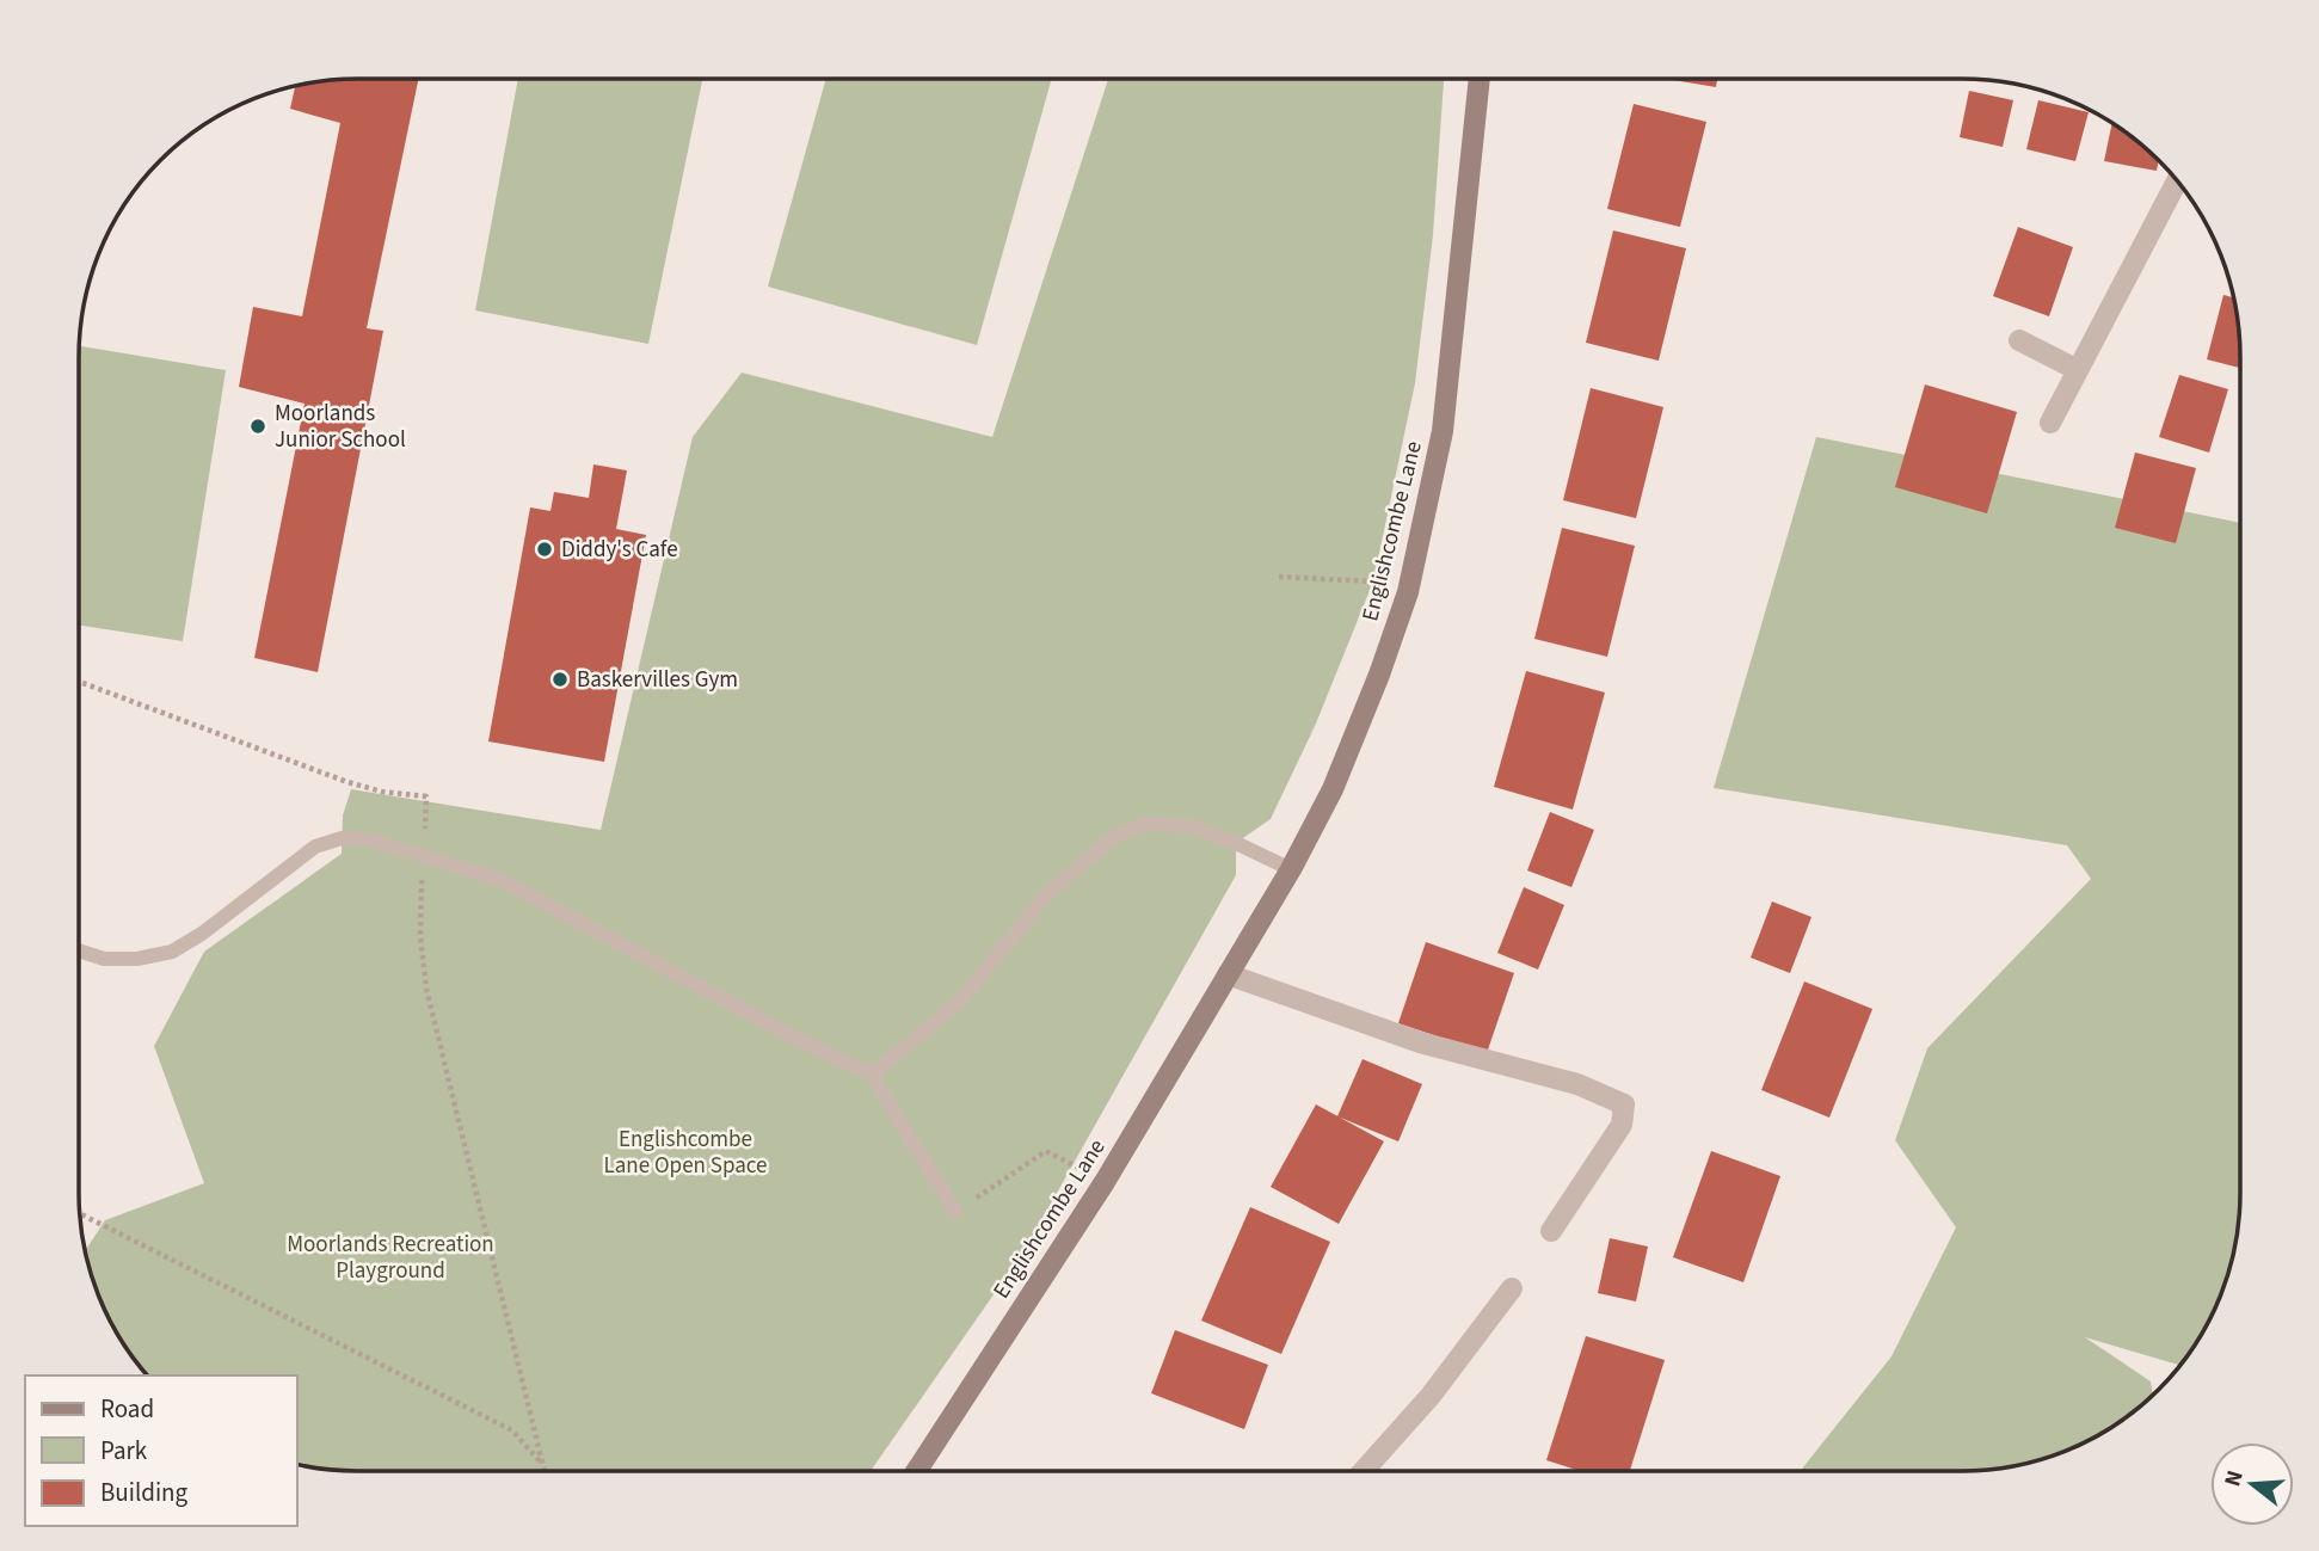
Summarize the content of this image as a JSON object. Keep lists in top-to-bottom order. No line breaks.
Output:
{"streets":{"street":["Englishcombe Lane"]},"parks":["Englishcombe Lane Open Space","Moorlands Recreation Playground"],"places":["Moorlands Junior School","Diddy's Cafe","Baskervilles Gym"],"legend":["Road","Park","Building"],"north":"left"}
